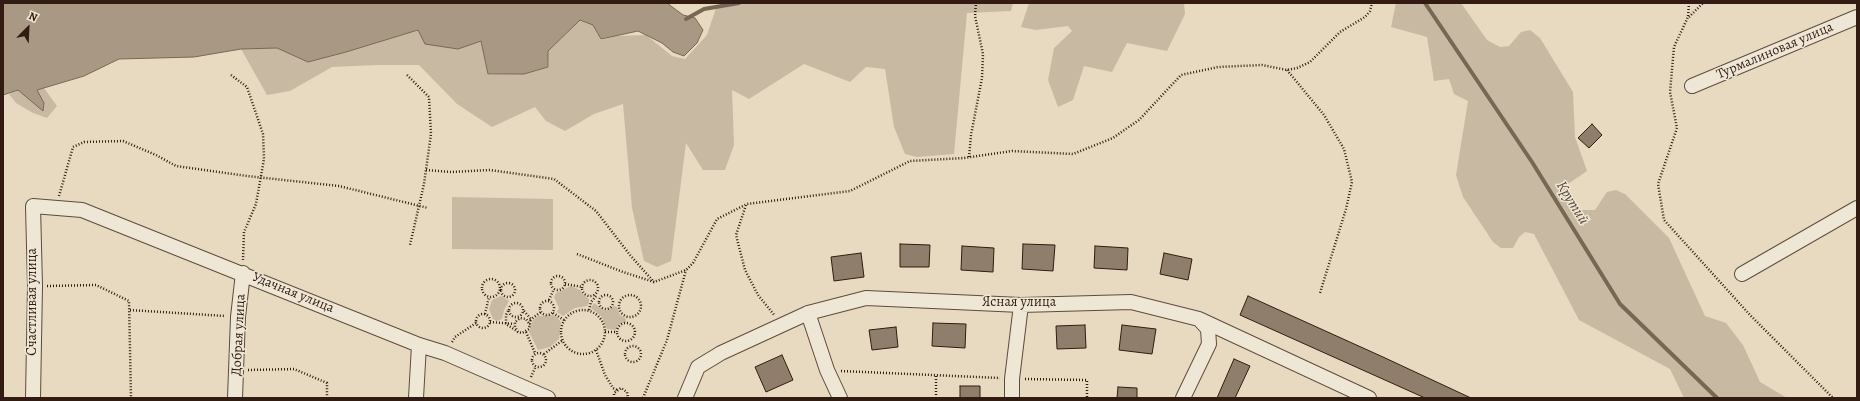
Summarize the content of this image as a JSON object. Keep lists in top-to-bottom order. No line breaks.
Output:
{"streets":{"street":["Турмалиновая улица","Удачная улица","Счастливая улица","Ясная улица","Добрая улица"]},"crossings":[["Удачная улица","Счастливая улица"],["Удачная улица","Добрая улица"]],"water":["Крутий"],"north":"top right"}
